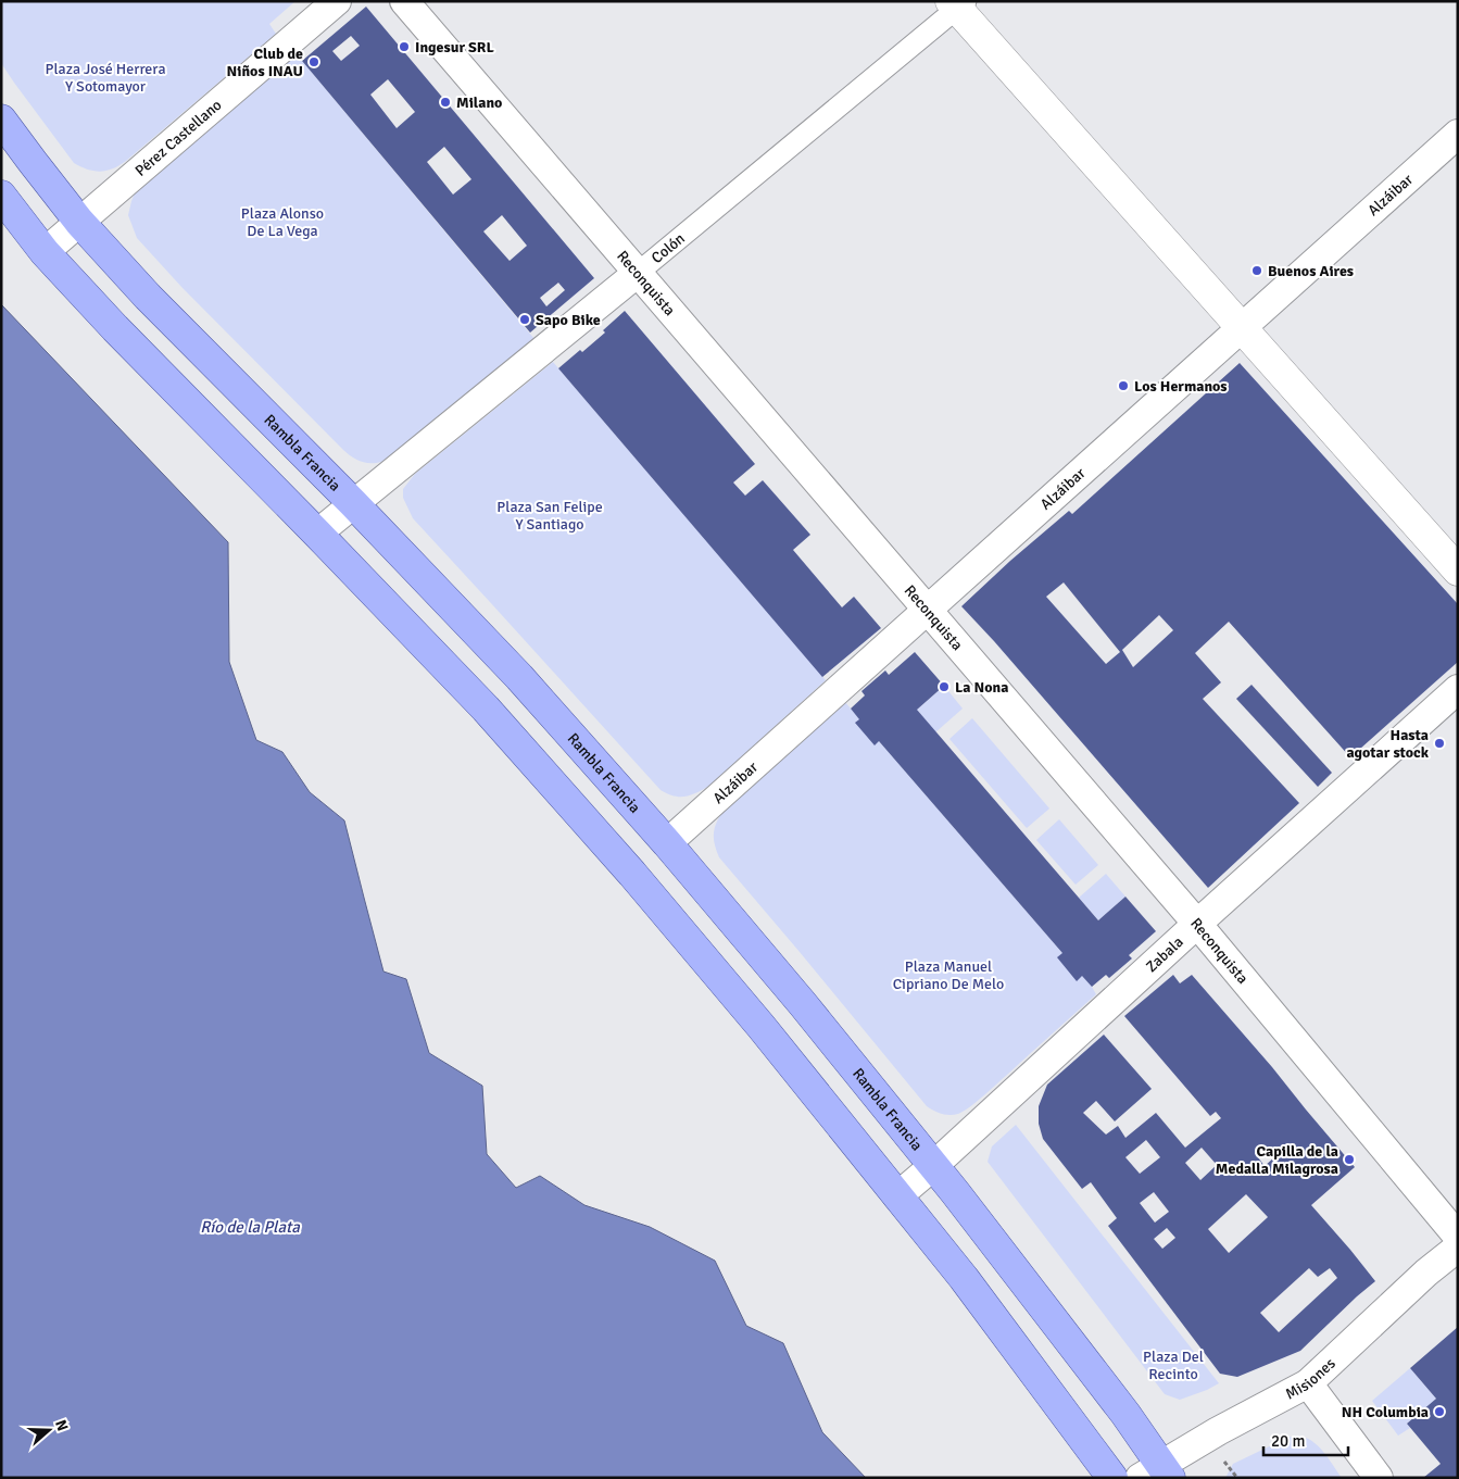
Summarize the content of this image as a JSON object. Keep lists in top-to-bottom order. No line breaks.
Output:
{"streets":{"main road":["Rambla Francia"],"street":["Pérez Castellano","Alzáibar","Colón","Reconquista","Zabala","Misiones"]},"crossings":[["Pérez Castellano","Rambla Francia"],["Alzáibar","Reconquista"],["Alzáibar","Rambla Francia"],["Colón","Reconquista"],["Colón","Rambla Francia"],["Reconquista","Zabala"],["Rambla Francia","Zabala"],["Rambla Francia","Misiones"]],"water":["Río de la Plata"],"parks":["Plaza José Herrera Y Sotomayor","Plaza Alonso De La Vega","Plaza San Felipe Y Santiago","Plaza Manuel Cipriano De Melo","Plaza Del Recinto"],"places":["Ingesur SRL","Club de Niños INAU","Milano","Buenos Aires","Sapo Bike","Los Hermanos","La Nona","Hasta agotar stock","Capilla de la Medalla Milagrosa","NH Columbia"],"scale_bar":"20 m","north":"right"}
